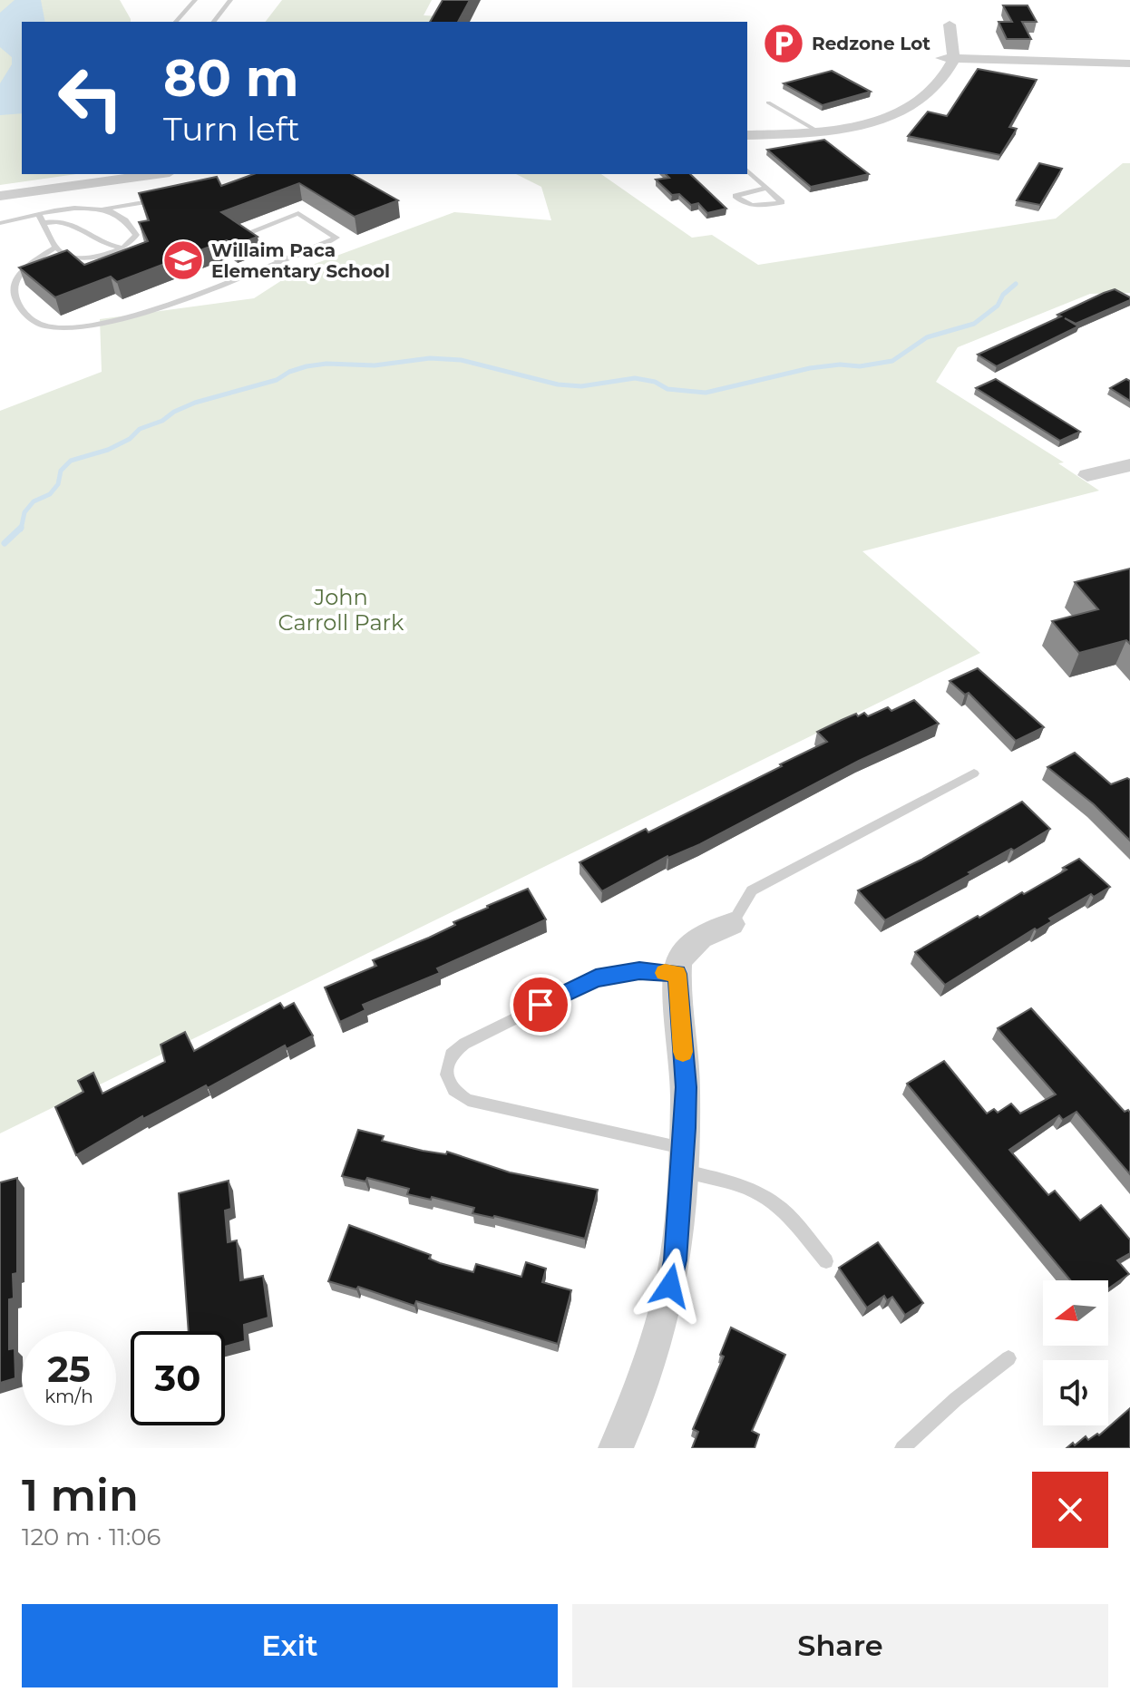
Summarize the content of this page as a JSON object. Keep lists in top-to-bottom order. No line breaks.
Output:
{"parks":["John Carroll Park"],"places":{"parking":["Redzone Lot"],"school or university":["Willaim Paca Elementary School"]},"north":"left","page":{"turn":["80 m","Turn left"],"speed":"25 km/h","limit":"30","heading":["1 min","120 m · 11:06"],"buttons":["Exit","Share"]}}
